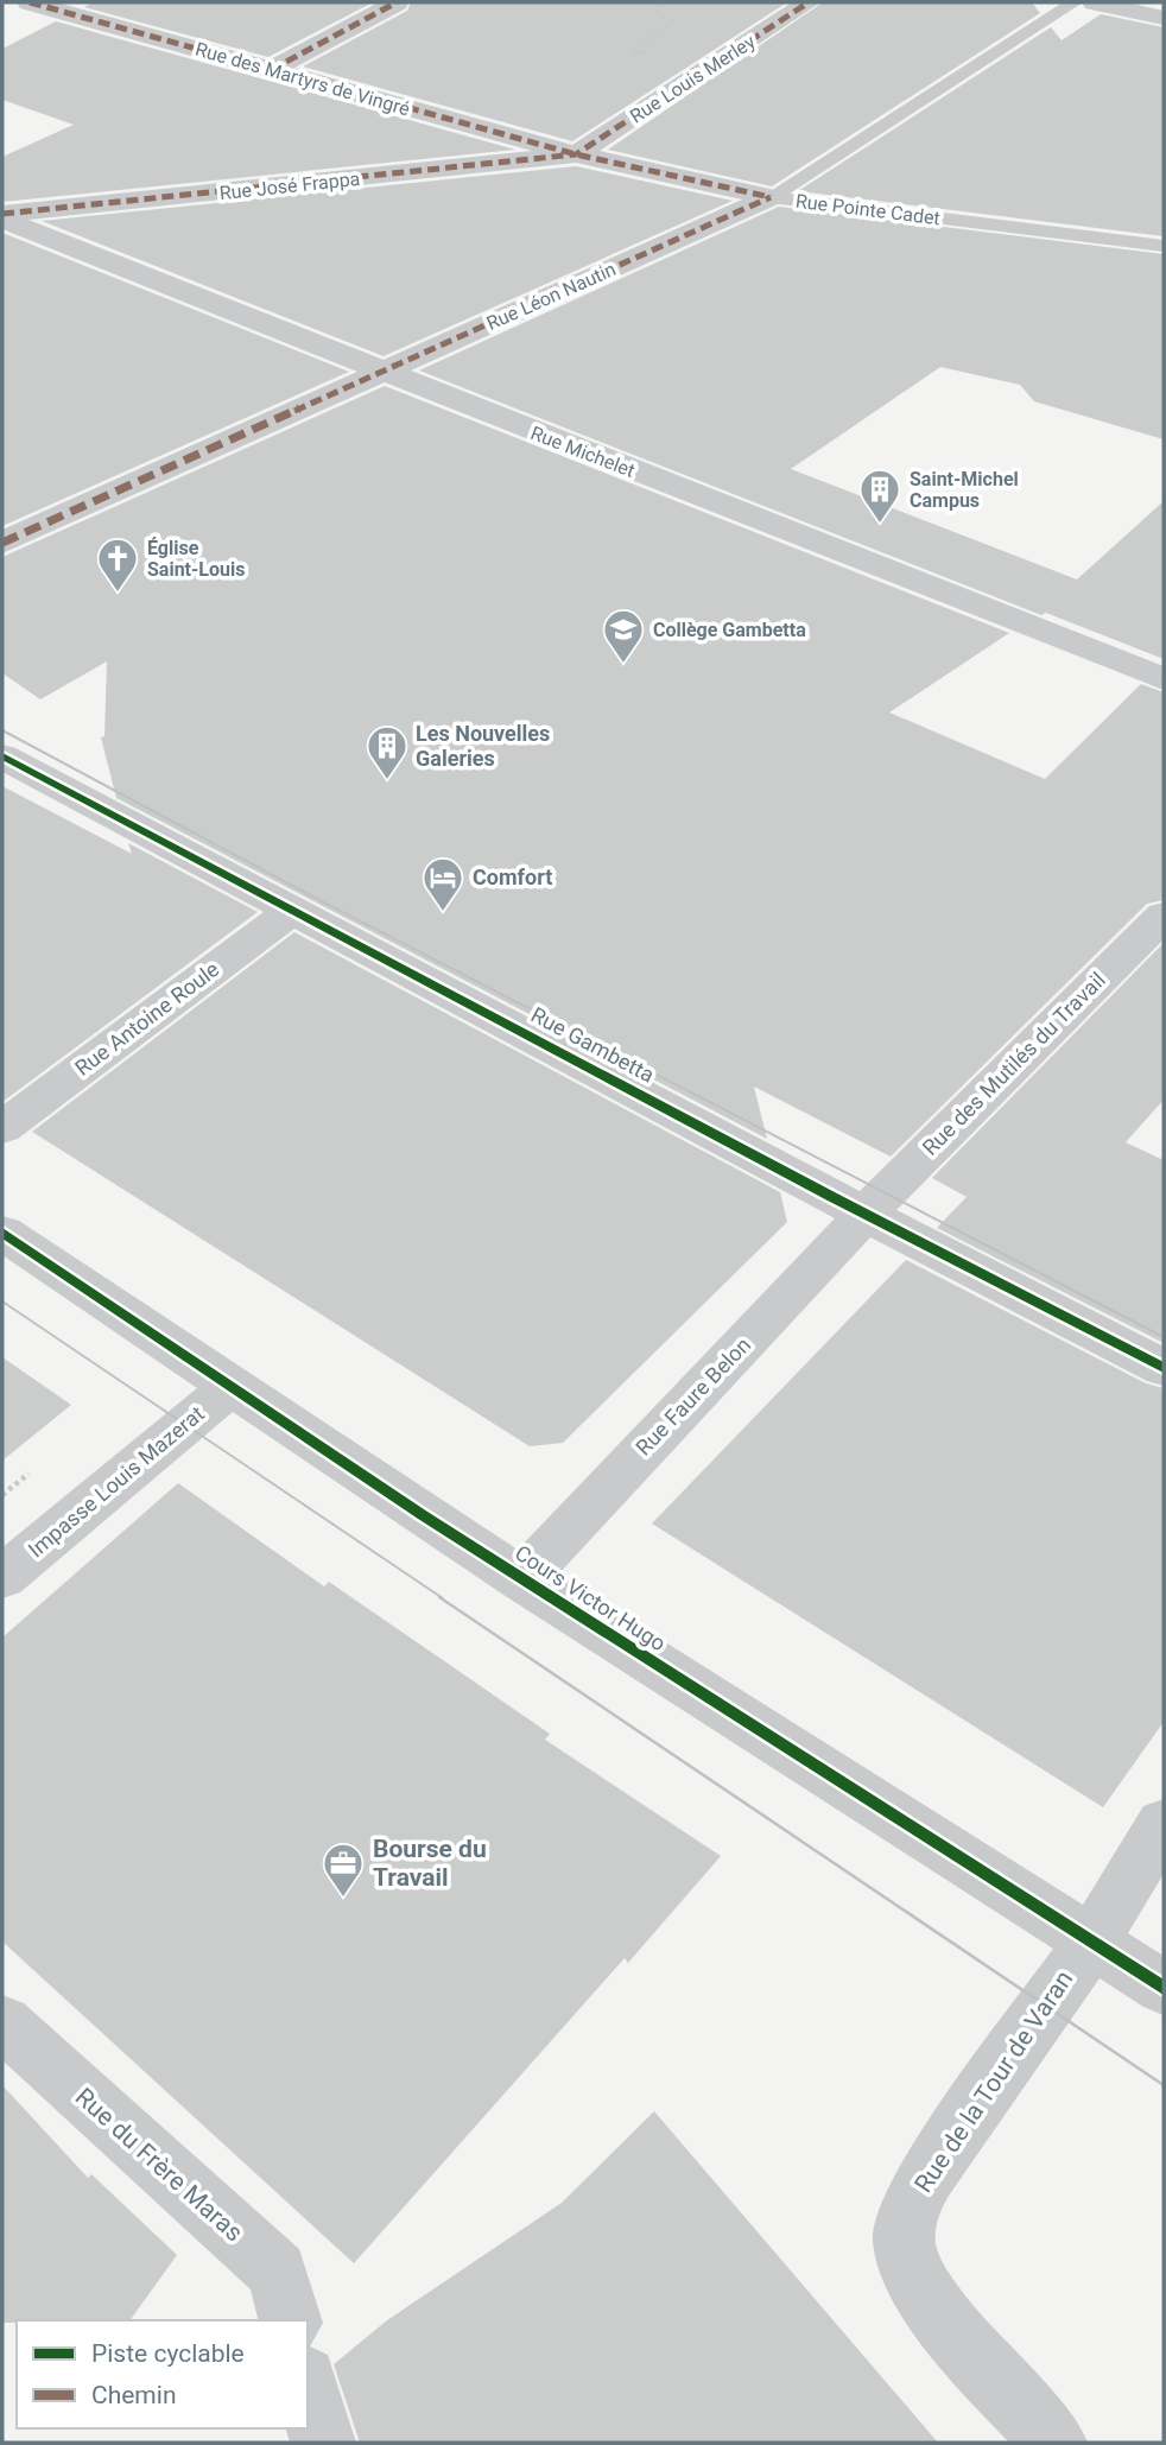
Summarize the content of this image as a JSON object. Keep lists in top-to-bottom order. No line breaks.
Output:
{"streets":{"street":["Rue des Martyrs de Vingré","Rue Louis Merley","Rue José Frappa","Rue Pointe Cadet","Rue Léon Nautin","Rue Michelet","Rue Antoine Roule","Rue Gambetta","Rue des Mutilés du Travail","Rue Faure Belon","Impasse Louis Mazerat","Cours Victor Hugo","Rue de la Tour de Varan","Rue du Frère Maras"]},"crossings":[["Rue des Martyrs de Vingré","Rue Louis Merley"],["Rue des Martyrs de Vingré","Rue José Frappa"],["Rue des Martyrs de Vingré","Rue Pointe Cadet"],["Rue Louis Merley","Rue José Frappa"],["Rue Louis Merley","Rue Pointe Cadet"],["Rue José Frappa","Rue Pointe Cadet"],["Rue Pointe Cadet","Rue Léon Nautin"],["Rue Léon Nautin","Rue Michelet"],["Rue Antoine Roule","Rue Gambetta"],["Rue Gambetta","Rue des Mutilés du Travail"],["Rue Gambetta","Rue Faure Belon"],["Rue des Mutilés du Travail","Rue Faure Belon"],["Rue Faure Belon","Cours Victor Hugo"],["Impasse Louis Mazerat","Cours Victor Hugo"],["Cours Victor Hugo","Rue de la Tour de Varan"]],"places":{"building":["Saint-Michel Campus","Les Nouvelles Galeries"],"church":["Église Saint-Louis"],"school or university":["Collège Gambetta"],"hotel":["Comfort"],"office":["Bourse du Travail"]},"legend":["Piste cyclable","Chemin"]}
